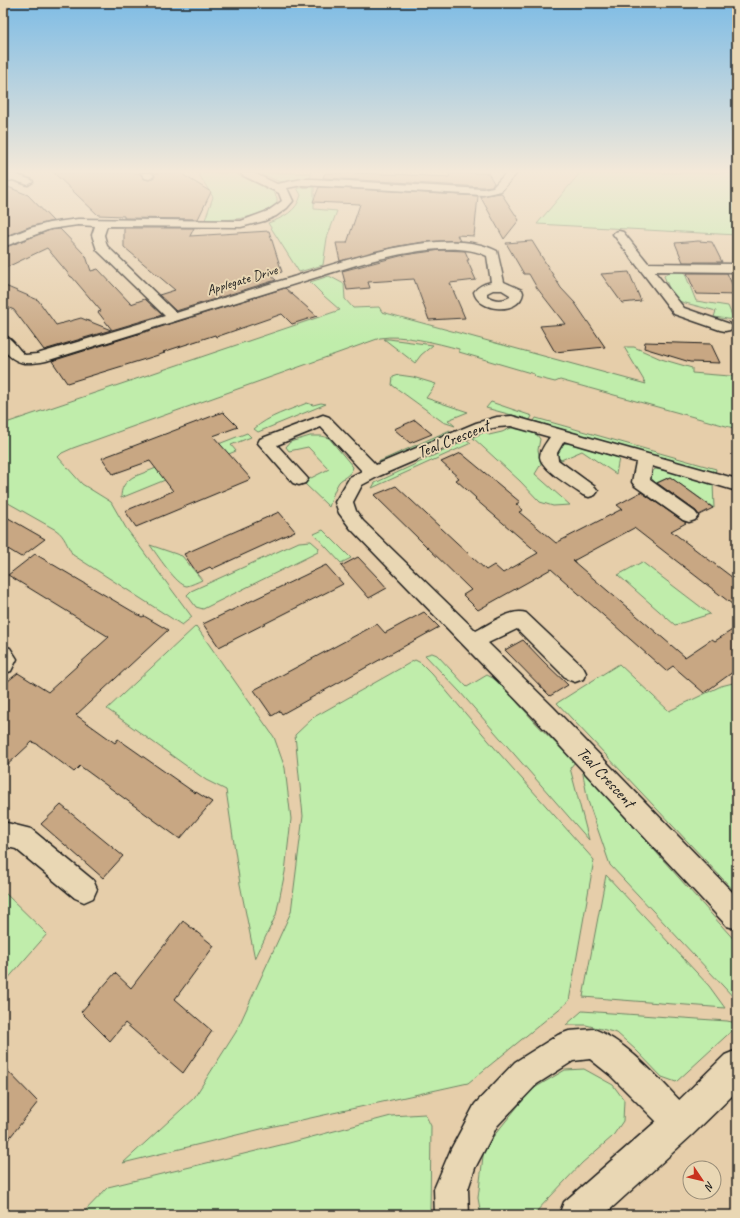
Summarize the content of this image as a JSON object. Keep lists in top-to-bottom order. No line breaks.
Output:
{"streets":{"street":["Applegate Drive","Teal Crescent"]},"north":"bottom right"}
